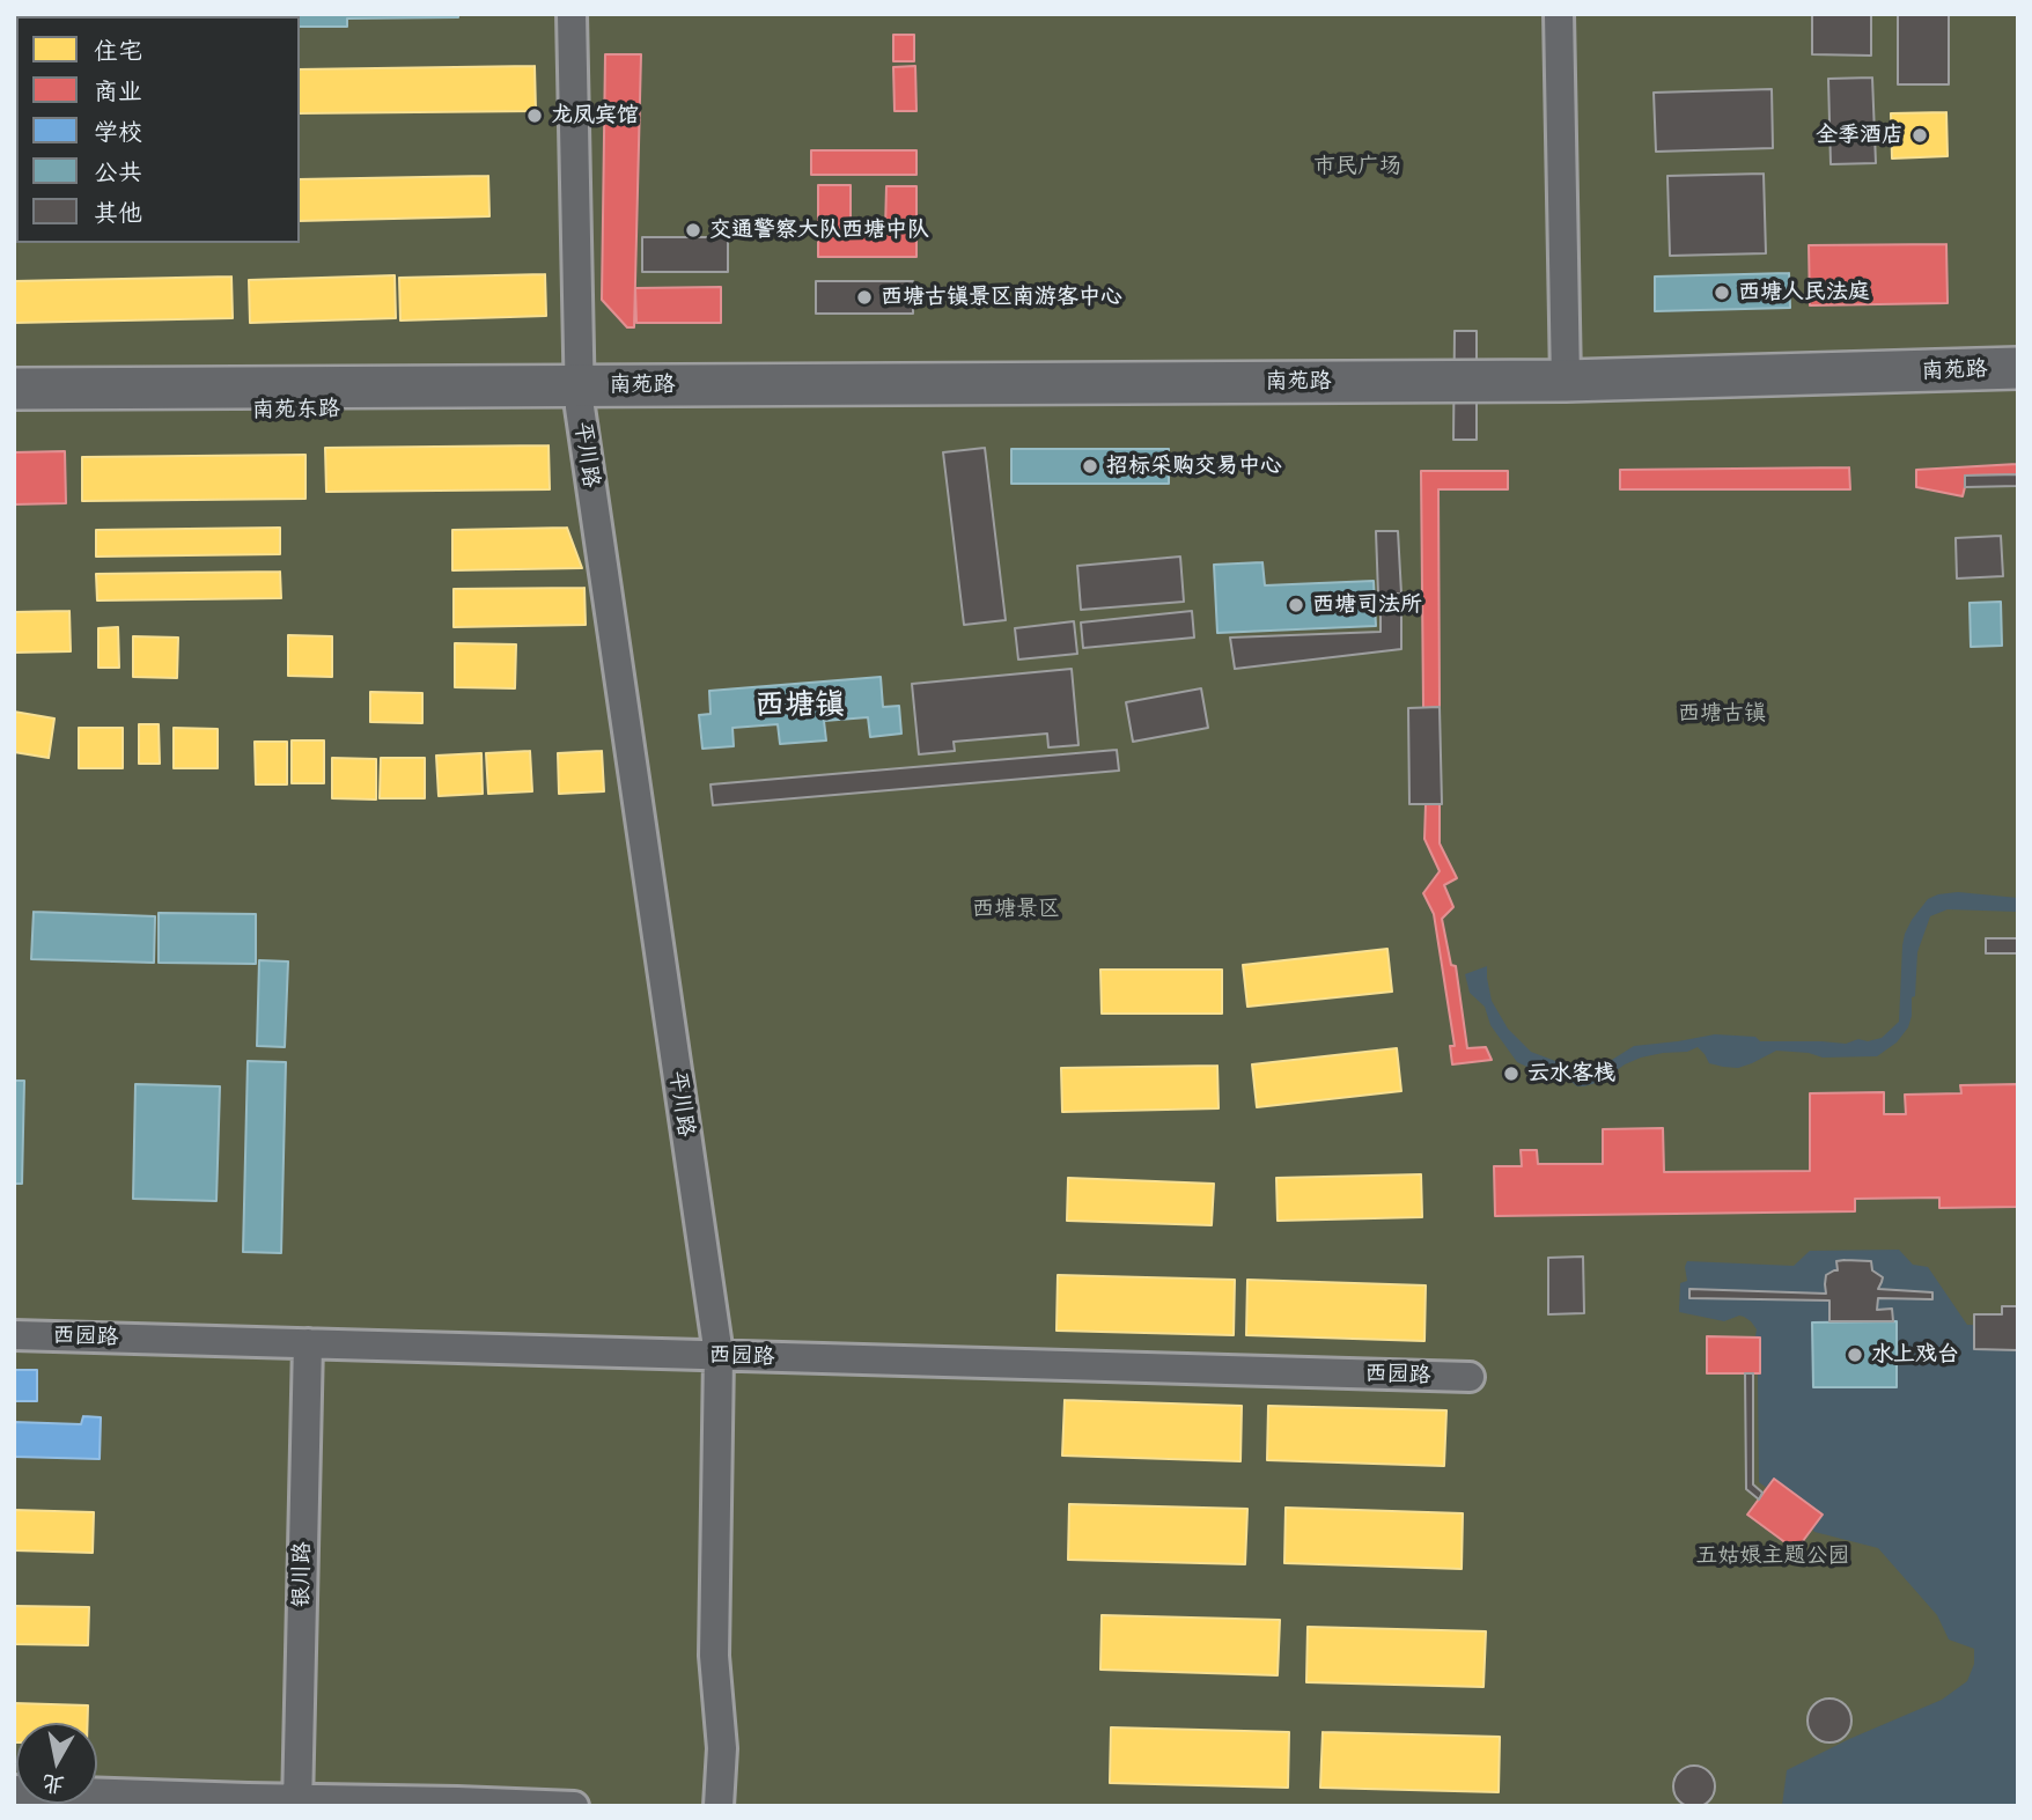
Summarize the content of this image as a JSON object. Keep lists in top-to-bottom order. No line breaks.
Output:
{"streets":{"main road":["南苑路","南苑东路"],"street":["平川路","西园路","银川路"]},"crossings":[["南苑路","南苑东路"],["南苑路","平川路"],["南苑东路","平川路"],["平川路","西园路"],["西园路","银川路"]],"districts":["西塘镇"],"parks":["市民广场","西塘古镇","西塘景区","五姑娘主题公园"],"places":["龙凤宾馆","全季酒店","交通警察大队西塘中队","西塘人民法庭","西塘古镇景区南游客中心","招标采购交易中心","西塘司法所","云水客栈","水上戏台"],"legend":["住宅","商业","学校","公共","其他"],"north":"bottom"}
